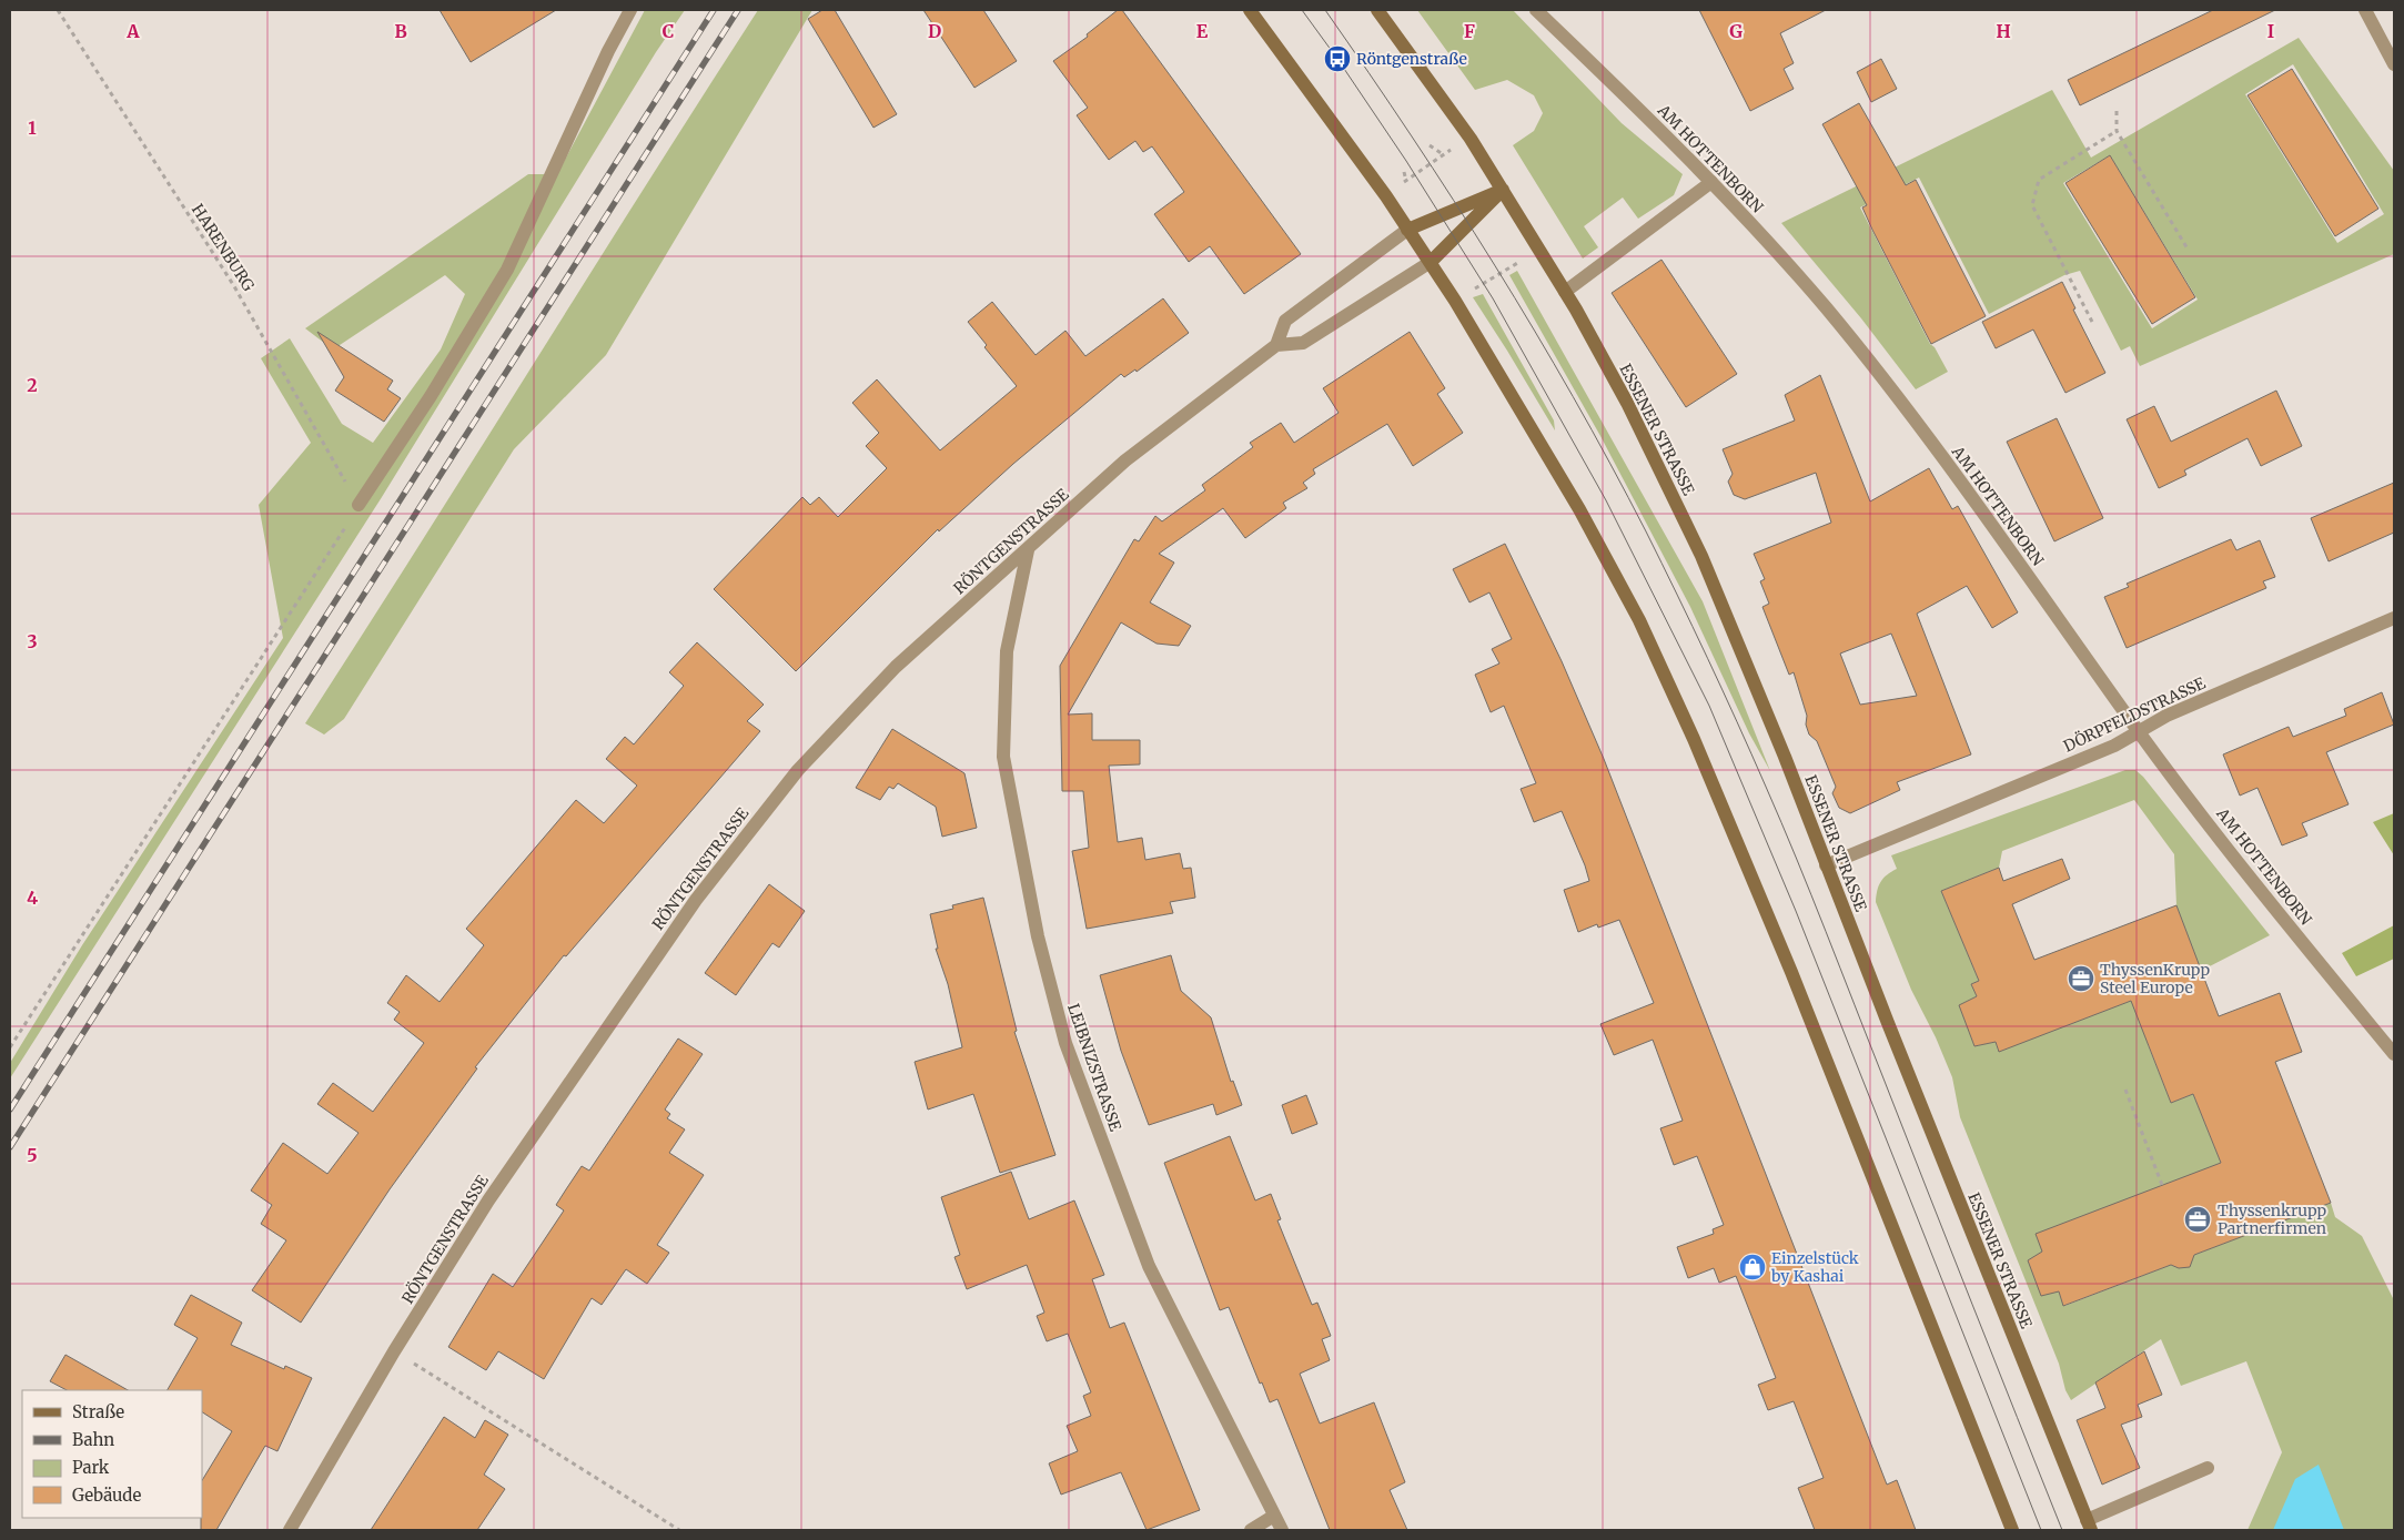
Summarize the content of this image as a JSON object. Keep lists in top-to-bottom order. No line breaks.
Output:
{"streets":{"main road":["ESSENER STRASSE"],"street":["AM HOTTENBORN","RÖNTGENSTRASSE","DÖRPFELDSTRASSE","LEIBNIZSTRASSE"],"path":["HARENBURG"]},"crossings":[["AM HOTTENBORN","DÖRPFELDSTRASSE"],["ESSENER STRASSE","DÖRPFELDSTRASSE"],["RÖNTGENSTRASSE","LEIBNIZSTRASSE"]],"places":{"bus stop":["Röntgenstraße"],"office":["ThyssenKrupp Steel Europe","Thyssenkrupp Partnerfirmen"],"shop":["Einzelstück by Kashai"]},"legend":["Straße","Bahn","Park","Gebäude"],"grid":{"columns":["A","B","C","D","E","F","G","H","I"],"rows":["1","2","3","4","5"]}}
